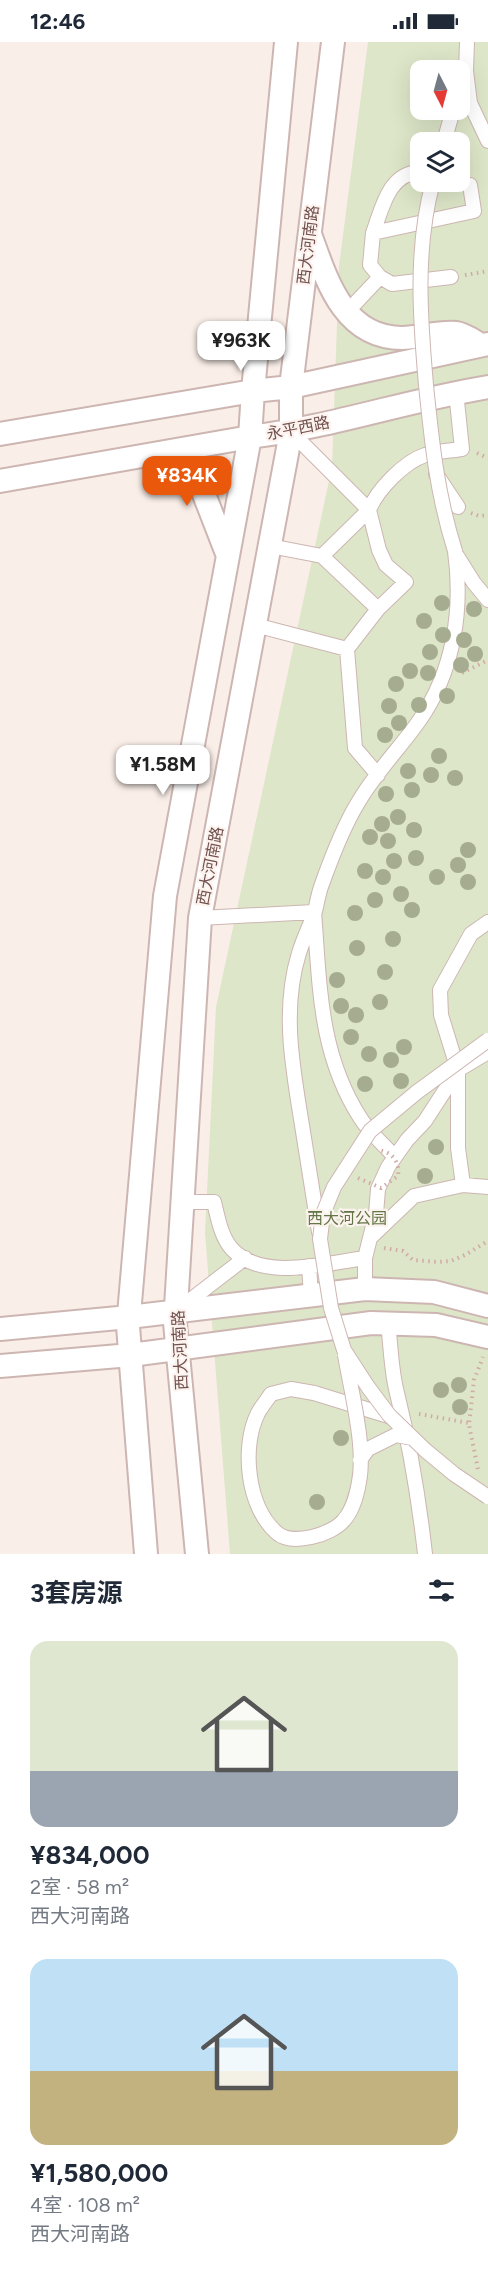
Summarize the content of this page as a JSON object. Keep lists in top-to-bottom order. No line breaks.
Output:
{"streets":{"street":["西大河南路","永平西路"]},"crossings":[["西大河南路","永平西路"]],"parks":["西大河公园"],"north":"bottom","page":{"status":"12:46","price":["¥963K","¥834K","¥1.58M"],"heading":"3套房源","list":[{"name":"¥834,000","note":"2室 · 58 m² · 西大河南路"},{"name":"¥1,580,000","note":"4室 · 108 m² · 西大河南路"}]}}
